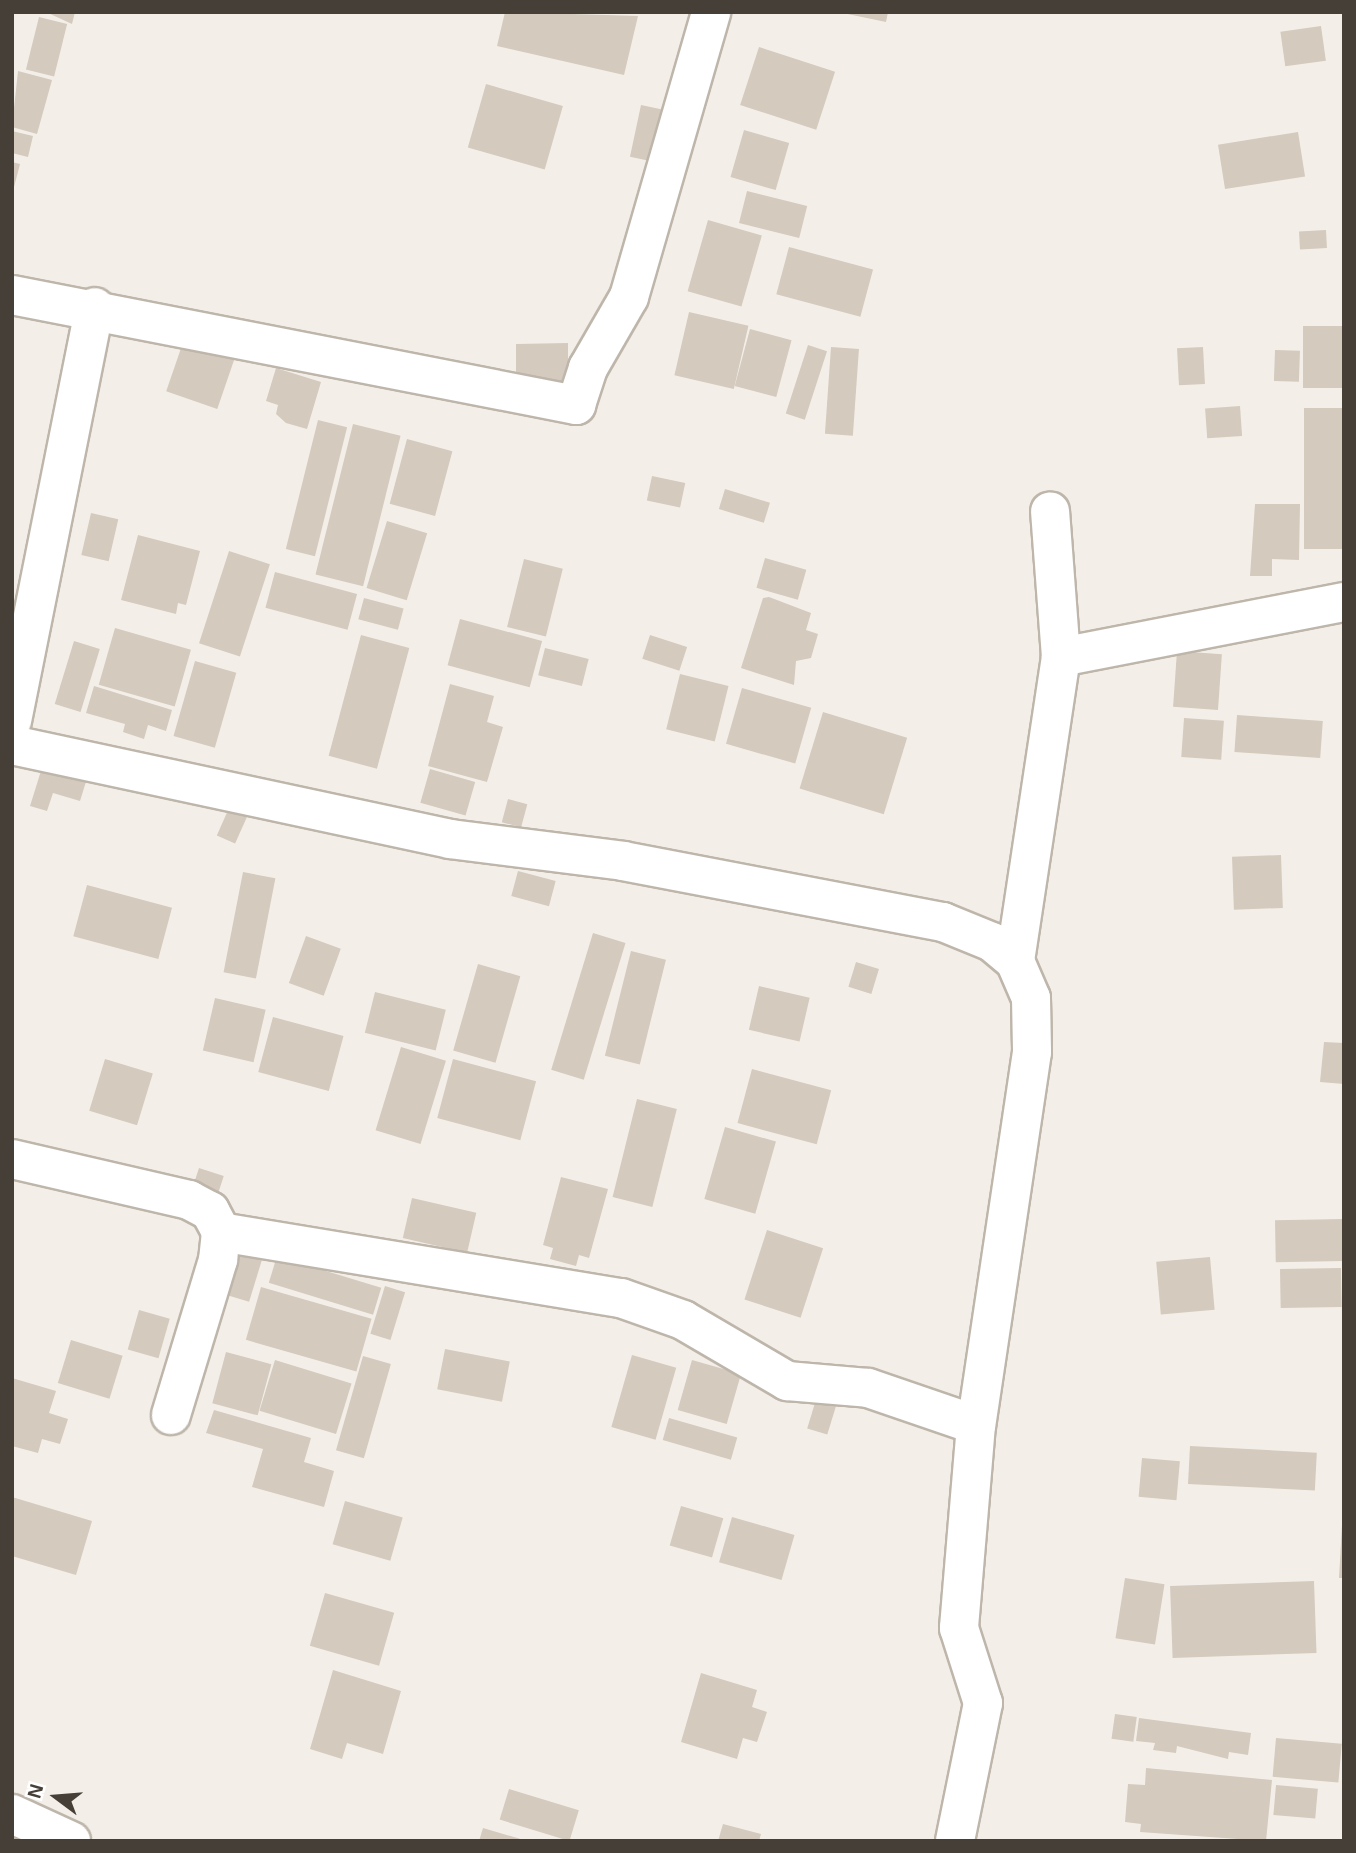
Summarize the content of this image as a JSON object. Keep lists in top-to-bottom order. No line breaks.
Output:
{"north":"left"}
